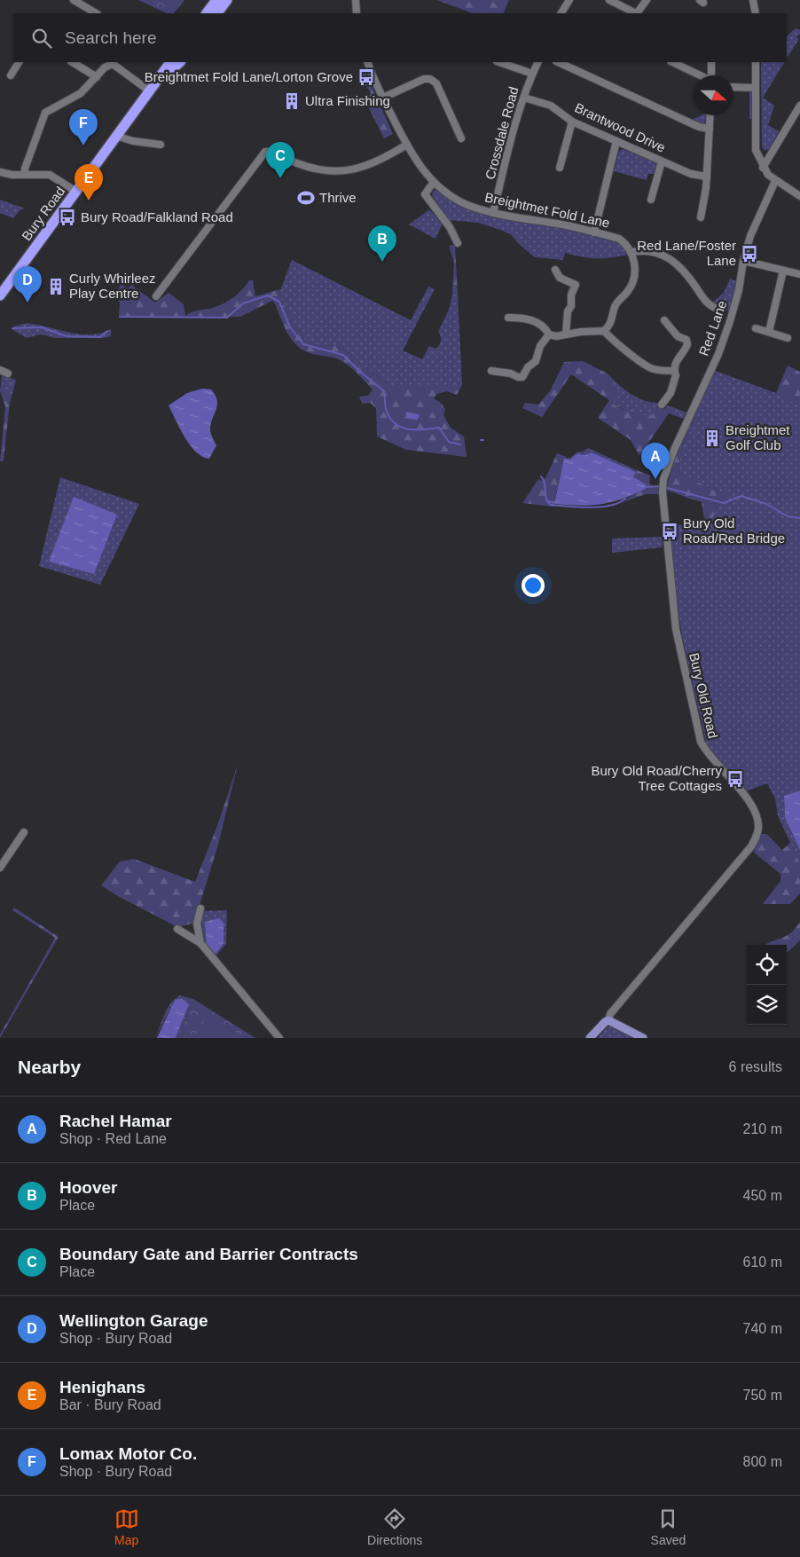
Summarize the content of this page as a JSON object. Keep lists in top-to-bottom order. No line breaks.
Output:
{"streets":{"highway":["Bury Road"],"main road":["Bury Old Road"],"street":["Brantwood Drive","Crossdale Road","Breightmet Fold Lane","Red Lane"]},"crossings":[["Brantwood Drive","Crossdale Road"],["Crossdale Road","Breightmet Fold Lane"],["Red Lane","Bury Old Road"]],"places":{"bus stop":["Breightmet Fold Lane/Lorton Grove","Bury Road/Falkland Road","Red Lane/Foster Lane","Bury Old Road/Red Bridge","Bury Old Road/Cherry Tree Cottages"],"building":["Ultra Finishing","Curly Whirleez Play Centre","Breightmet Golf Club"],"sports":["Thrive"]},"north":"right","page":{"search":"Search here","pins":["F","C","E","B","D","A"],"heading":["Nearby","6 results"],"list":[{"mark":"A","name":"Rachel Hamar","note":"Shop · Red Lane","value":"210 m"},{"mark":"B","name":"Hoover","note":"Place","value":"450 m"},{"mark":"C","name":"Boundary Gate and Barrier Contracts","note":"Place","value":"610 m"},{"mark":"D","name":"Wellington Garage","note":"Shop · Bury Road","value":"740 m"},{"mark":"E","name":"Henighans","note":"Bar · Bury Road","value":"750 m"},{"mark":"F","name":"Lomax Motor Co.","note":"Shop · Bury Road","value":"800 m"}],"nav":["Map","Directions","Saved"]}}
